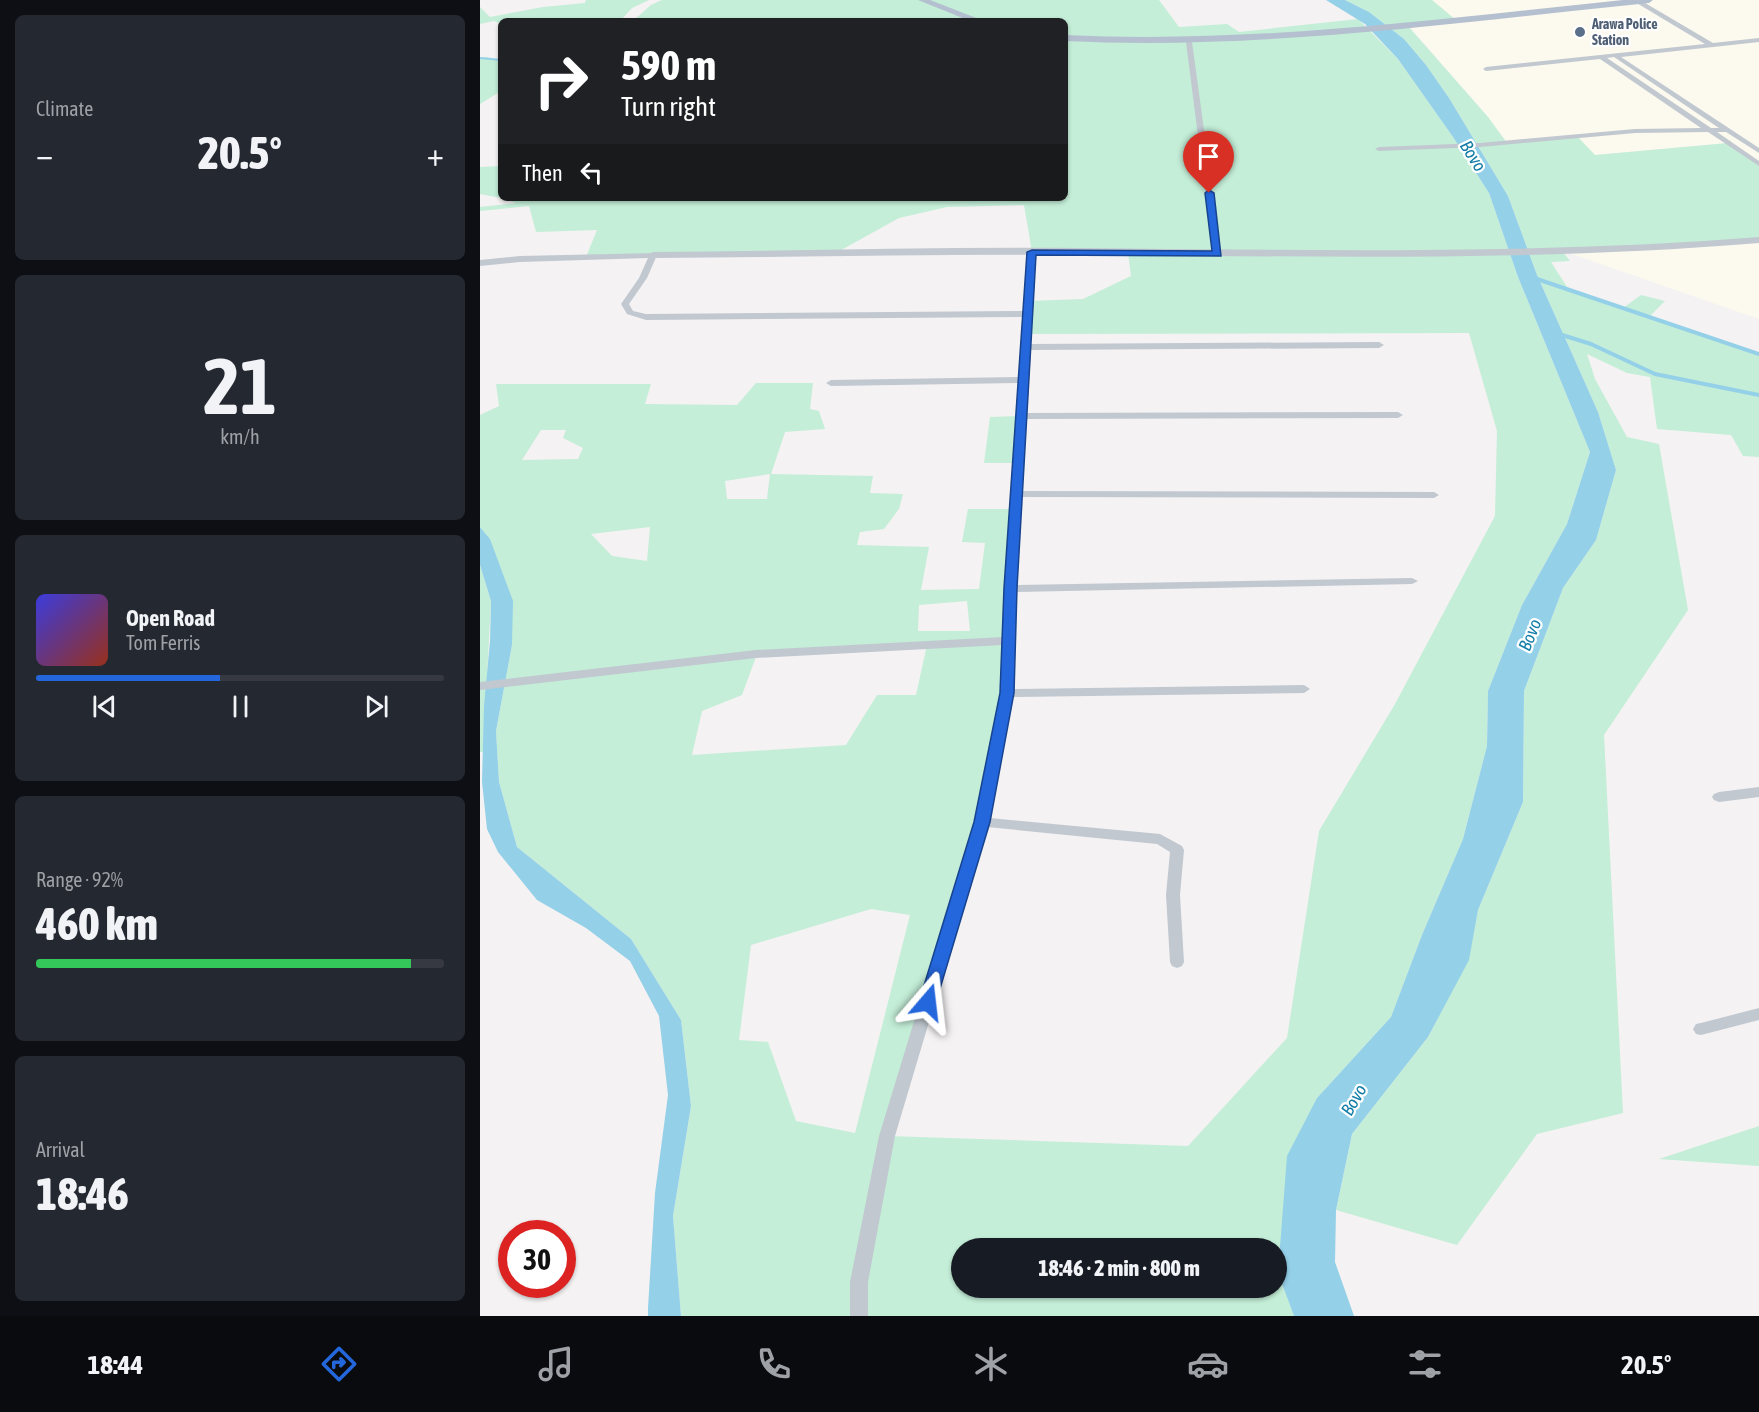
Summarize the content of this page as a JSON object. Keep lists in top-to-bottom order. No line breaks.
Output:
{"water":["Bovo"],"places":["Arawa Police Station"],"page":{"tile":["Climate",["21","km/h"],["Range · 92%","460 km"],["Arrival","18:46"]],"turn":["590 m","Turn right"],"heat":["−","20.5°","+"],"then":"Then","song":["Open Road","Tom Ferris"],"limit":"30","trip":"18:46 · 2 min · 800 m","tabs":["18:44","20.5°"]}}
